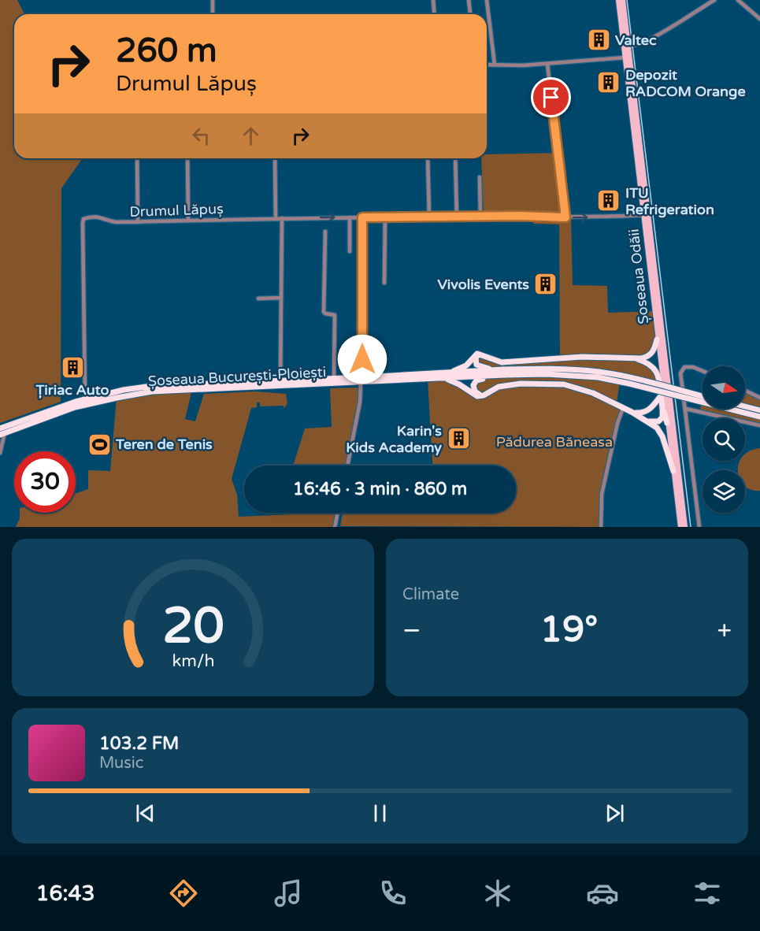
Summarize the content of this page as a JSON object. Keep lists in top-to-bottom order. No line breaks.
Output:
{"streets":{"highway":["Șoseaua București-Ploiești"],"main road":["Șoseaua Odăii"],"street":["Drumul Lăpuș"]},"crossings":[["Drumul Lăpuș","Șoseaua Odăii"],["Drumul Lăpuș","Șoseaua București-Ploiești"]],"parks":["Pădurea Băneasa"],"places":{"building":["Valtec","Depozit RADCOM Orange","ITU Refrigeration","Vivolis Events","Țiriac Auto","Karin's Kids Academy"],"sports":["Teren de Tenis"]},"north":"right","page":{"turn":["260 m","Drumul Lăpuș"],"limit":"30","trip":"16:46 · 3 min · 860 m","tile":"Climate","heat":["−","19°","+"],"song":["103.2 FM","Music"],"tabs":"16:43","gauge":["20","km/h"]}}
